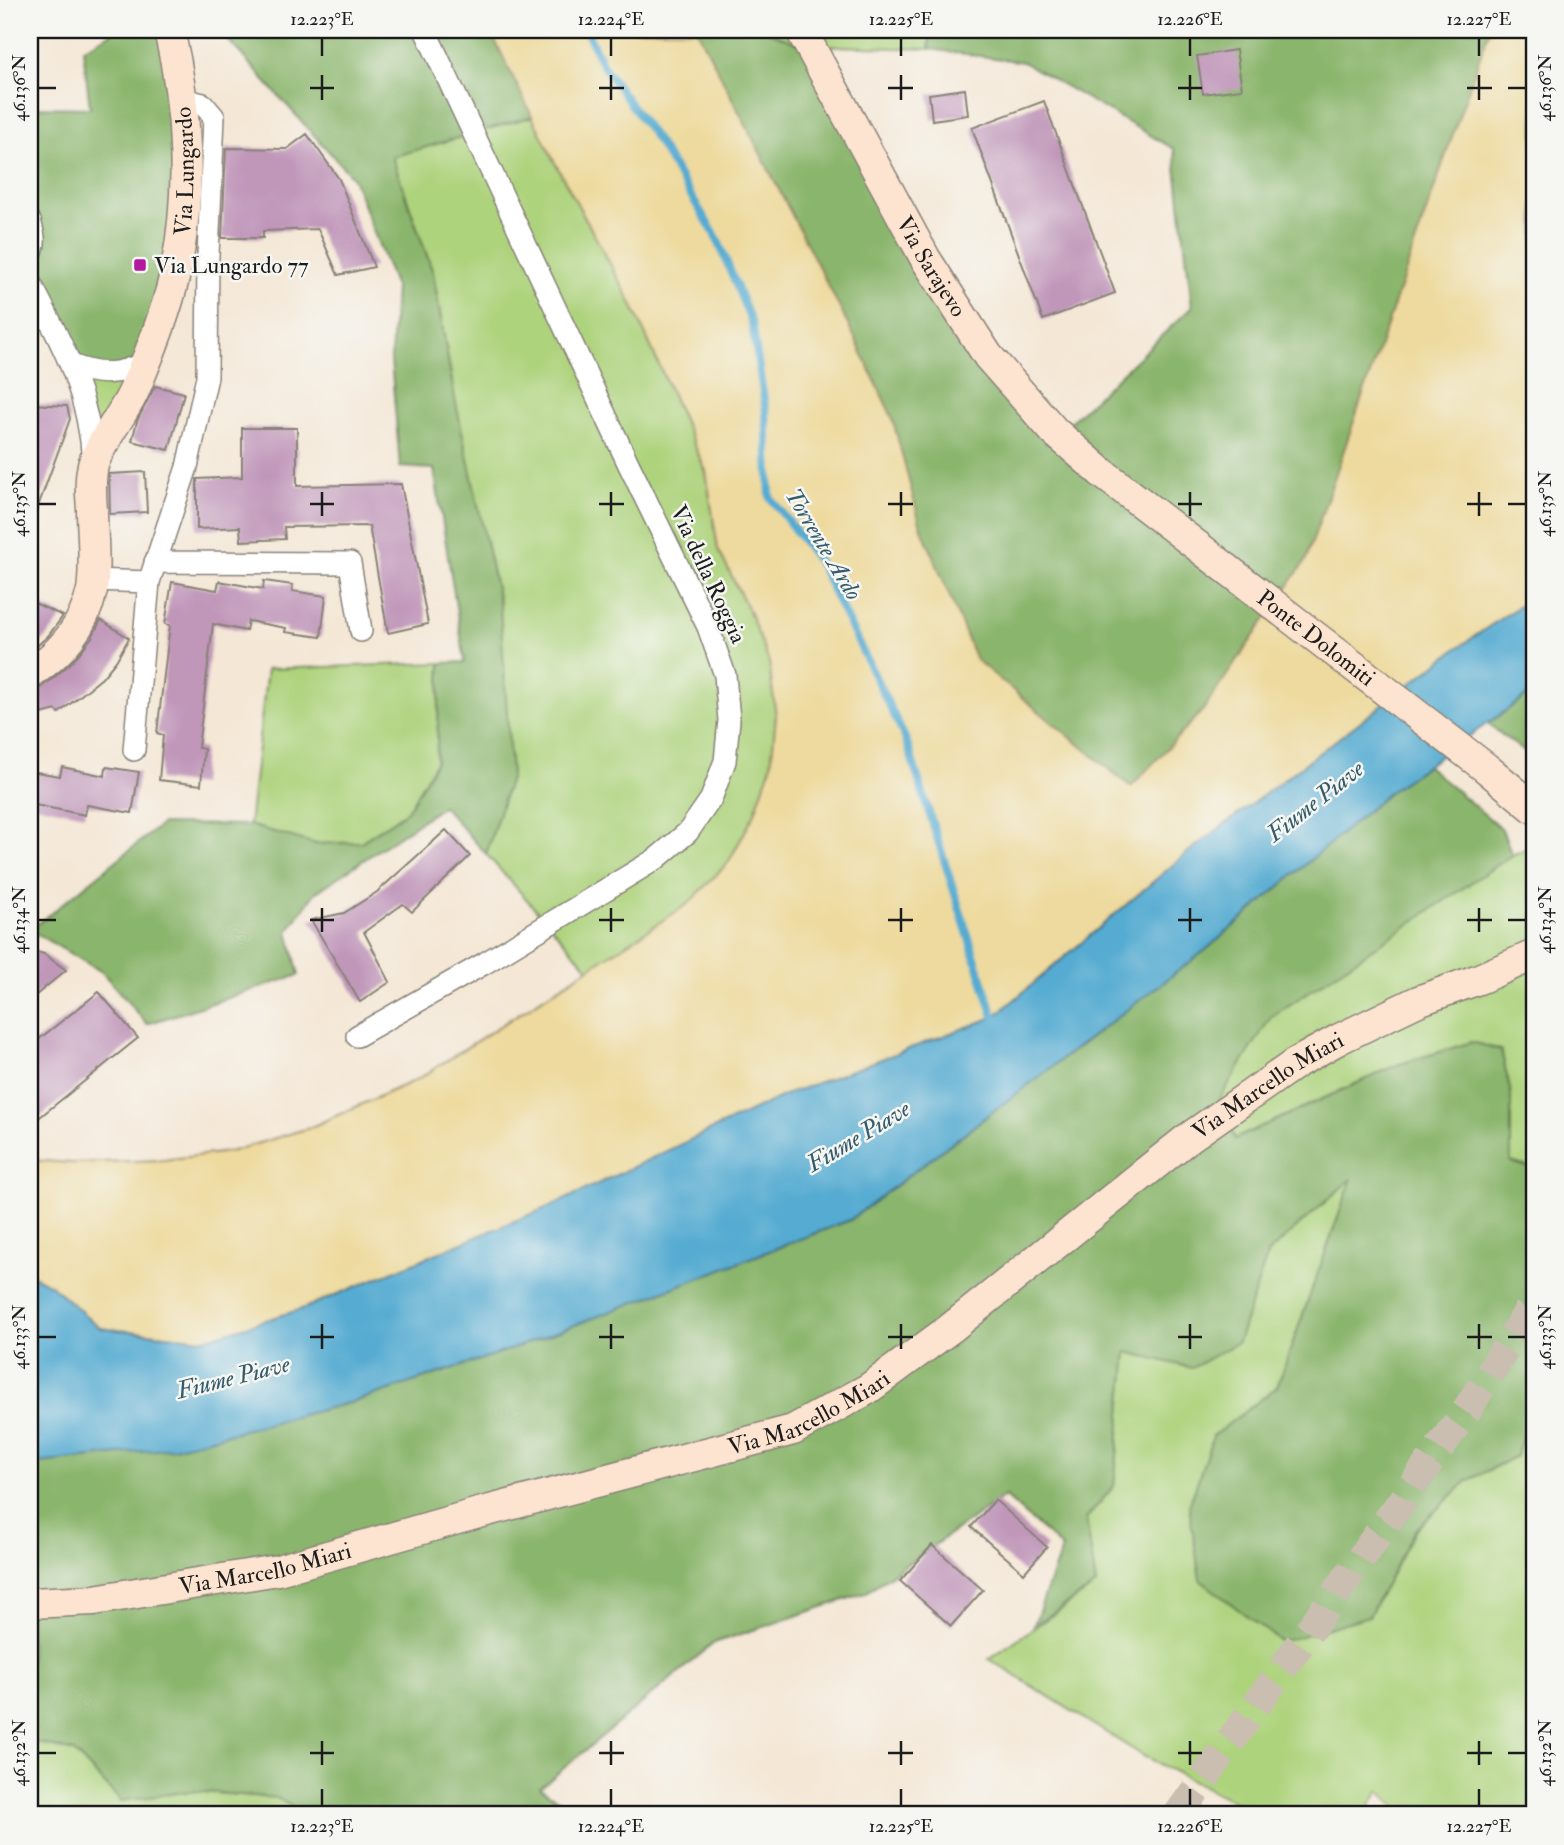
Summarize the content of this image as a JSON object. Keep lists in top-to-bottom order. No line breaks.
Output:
{"streets":{"street":["Via Lungardo","Via Sarajevo","Via della Roggia","Ponte Dolomiti","Via Marcello Miari"]},"crossings":[["Via Sarajevo","Ponte Dolomiti"]],"water":["Torrente Ardo","Fiume Piave"],"places":{"transit":["Via Lungardo 77"]},"coordinates":["12.223°E","12.224°E","12.225°E","12.226°E","12.227°E","46.136°N","46.135°N","46.134°N","46.133°N","46.132°N"]}
